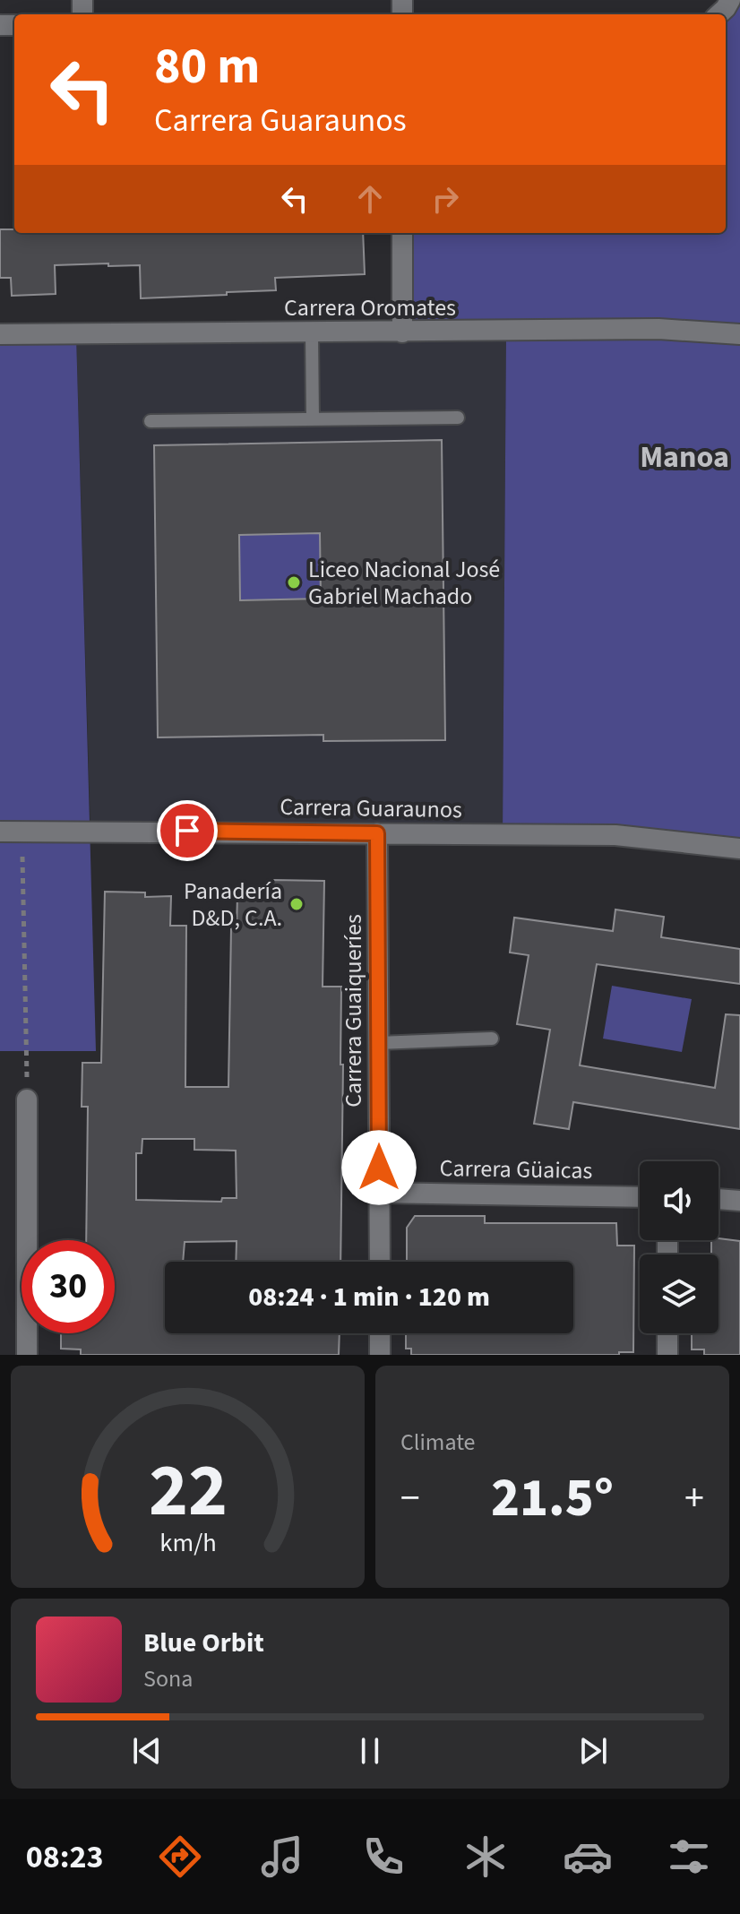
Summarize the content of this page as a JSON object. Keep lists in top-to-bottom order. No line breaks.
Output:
{"streets":{"street":["Carrera Oromates","Carrera Guaraunos","Carrera Guaiqueríes","Carrera Güaicas"]},"crossings":[["Carrera Guaraunos","Carrera Guaiqueríes"],["Carrera Guaiqueríes","Carrera Güaicas"]],"districts":["Manoa"],"places":["Liceo Nacional José Gabriel Machado","Panadería D&D, C.A."],"page":{"turn":["80 m","Carrera Guaraunos"],"limit":"30","trip":"08:24 · 1 min · 120 m","tile":"Climate","heat":["−","21.5°","+"],"song":["Blue Orbit","Sona"],"tabs":"08:23","gauge":["22","km/h"]}}
